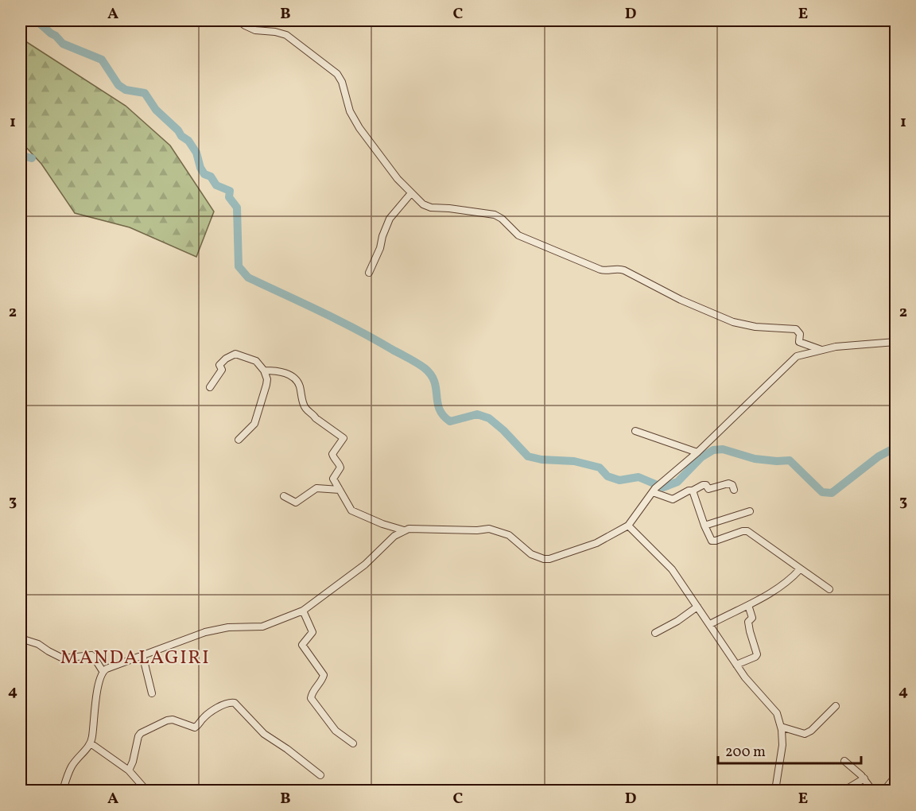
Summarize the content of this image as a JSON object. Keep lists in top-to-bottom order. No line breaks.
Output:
{"districts":["MANDALAGIRI"],"scale_bar":"200 m","grid":{"columns":["A","B","C","D","E"],"rows":["1","2","3","4"]}}
